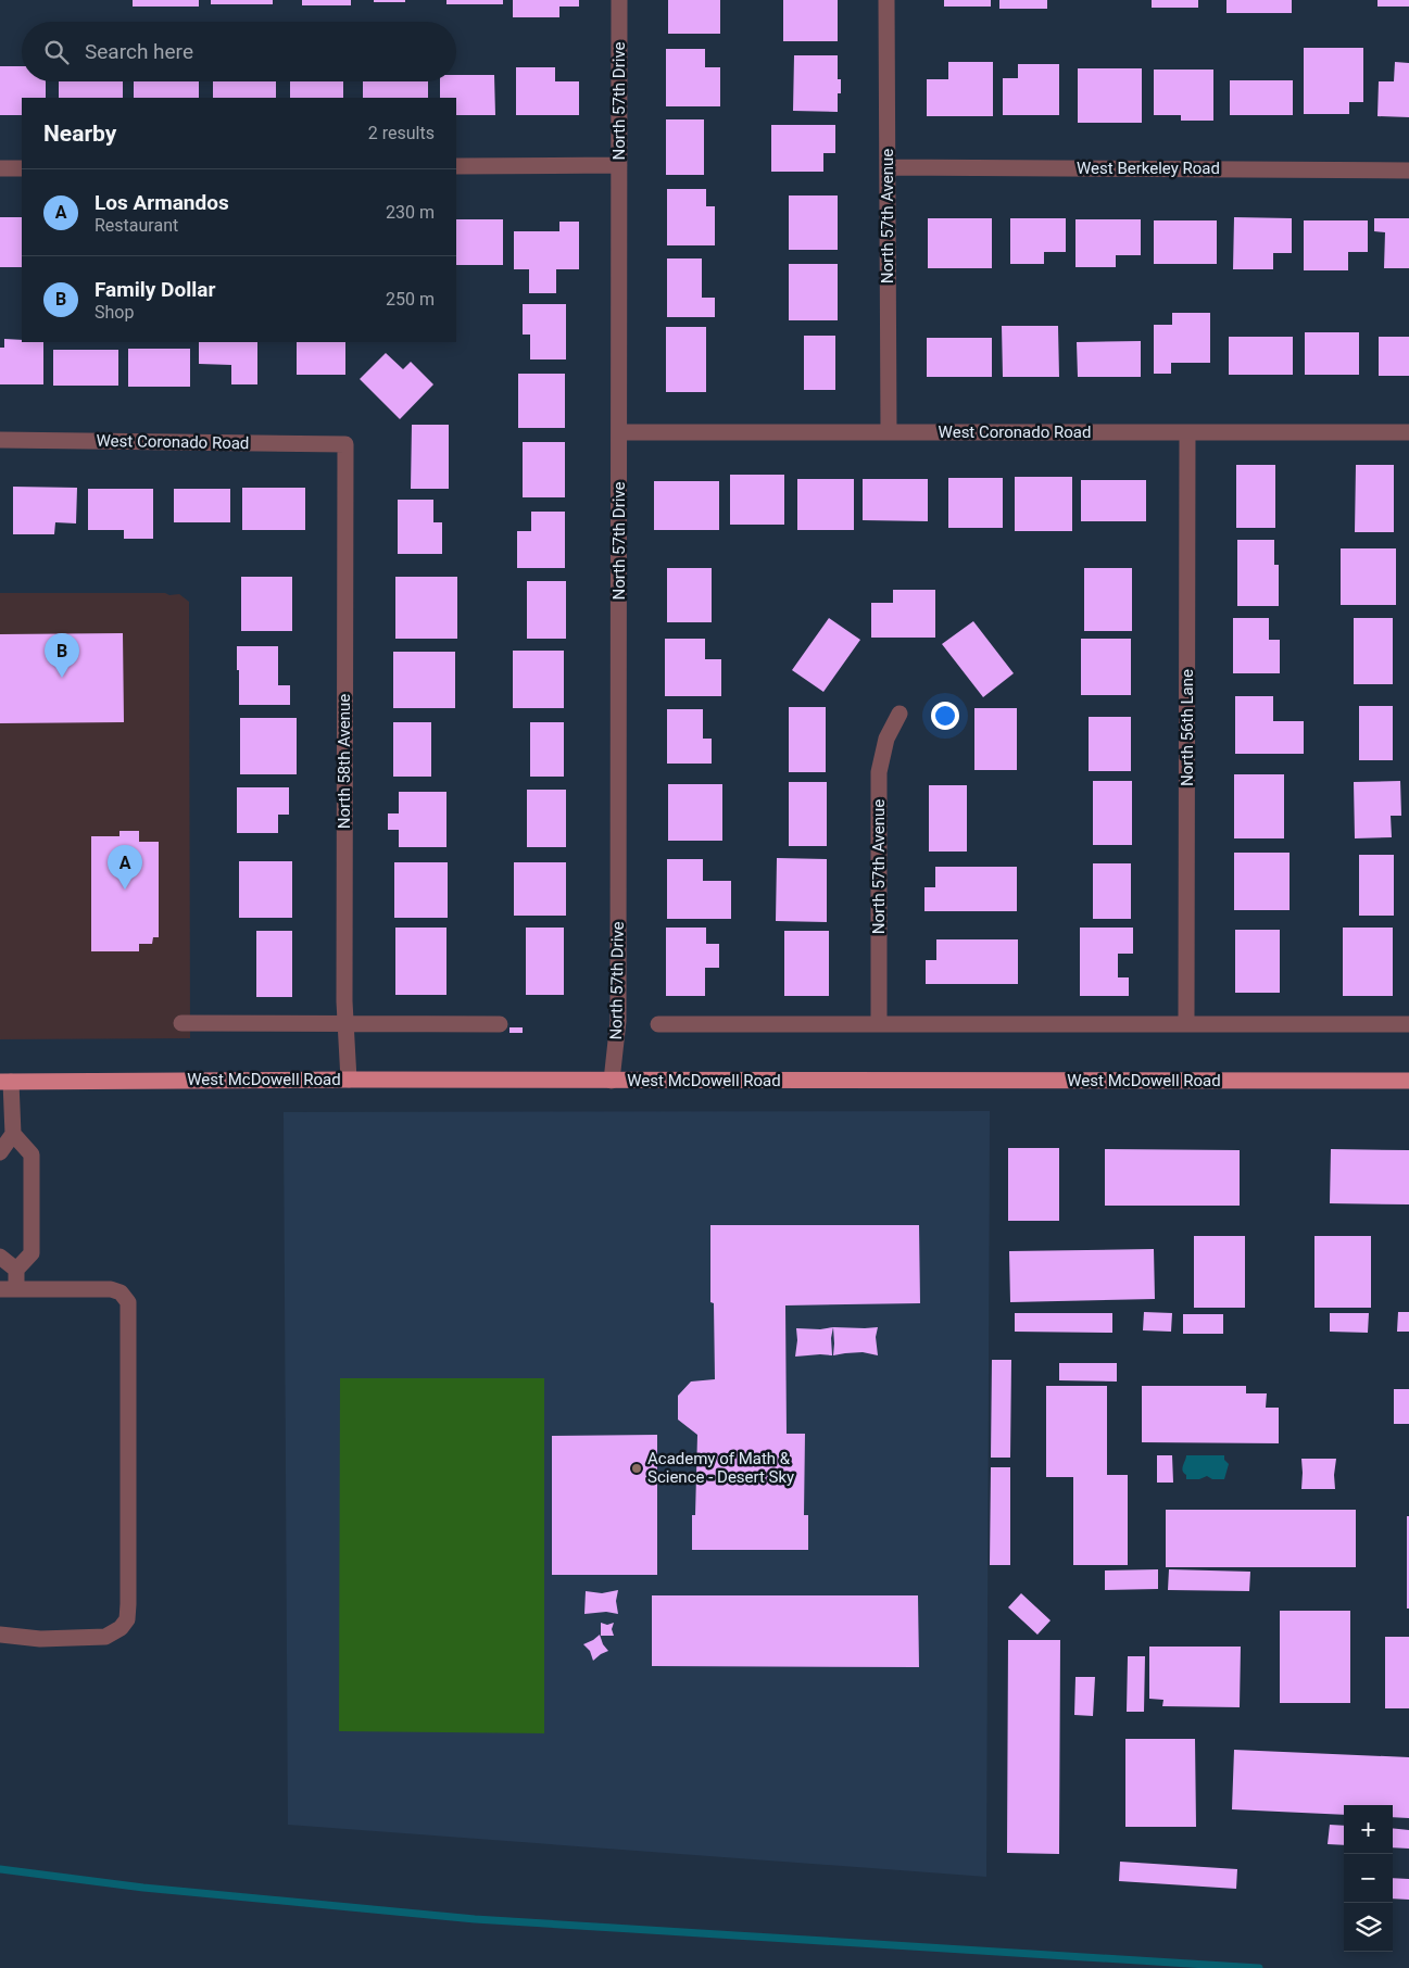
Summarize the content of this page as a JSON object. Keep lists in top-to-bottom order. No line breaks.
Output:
{"streets":{"main road":["West McDowell Road"],"street":["North 57th Drive","West Berkeley Road","North 57th Avenue","West Coronado Road","North 56th Lane","North 58th Avenue"]},"crossings":[["North 57th Drive","West Coronado Road"],["North 57th Drive","West McDowell Road"],["West Berkeley Road","North 57th Avenue"],["North 57th Avenue","West Coronado Road"],["West Coronado Road","North 56th Lane"],["West Coronado Road","North 58th Avenue"],["North 58th Avenue","West McDowell Road"]],"places":["Academy of Math & Science - Desert Sky"],"page":{"search":"Search here","heading":["Nearby","2 results"],"list":[{"mark":"A","name":"Los Armandos","note":"Restaurant","value":"230 m"},{"mark":"B","name":"Family Dollar","note":"Shop","value":"250 m"}],"pins":["B","A"],"map_buttons":["+","−"]}}
